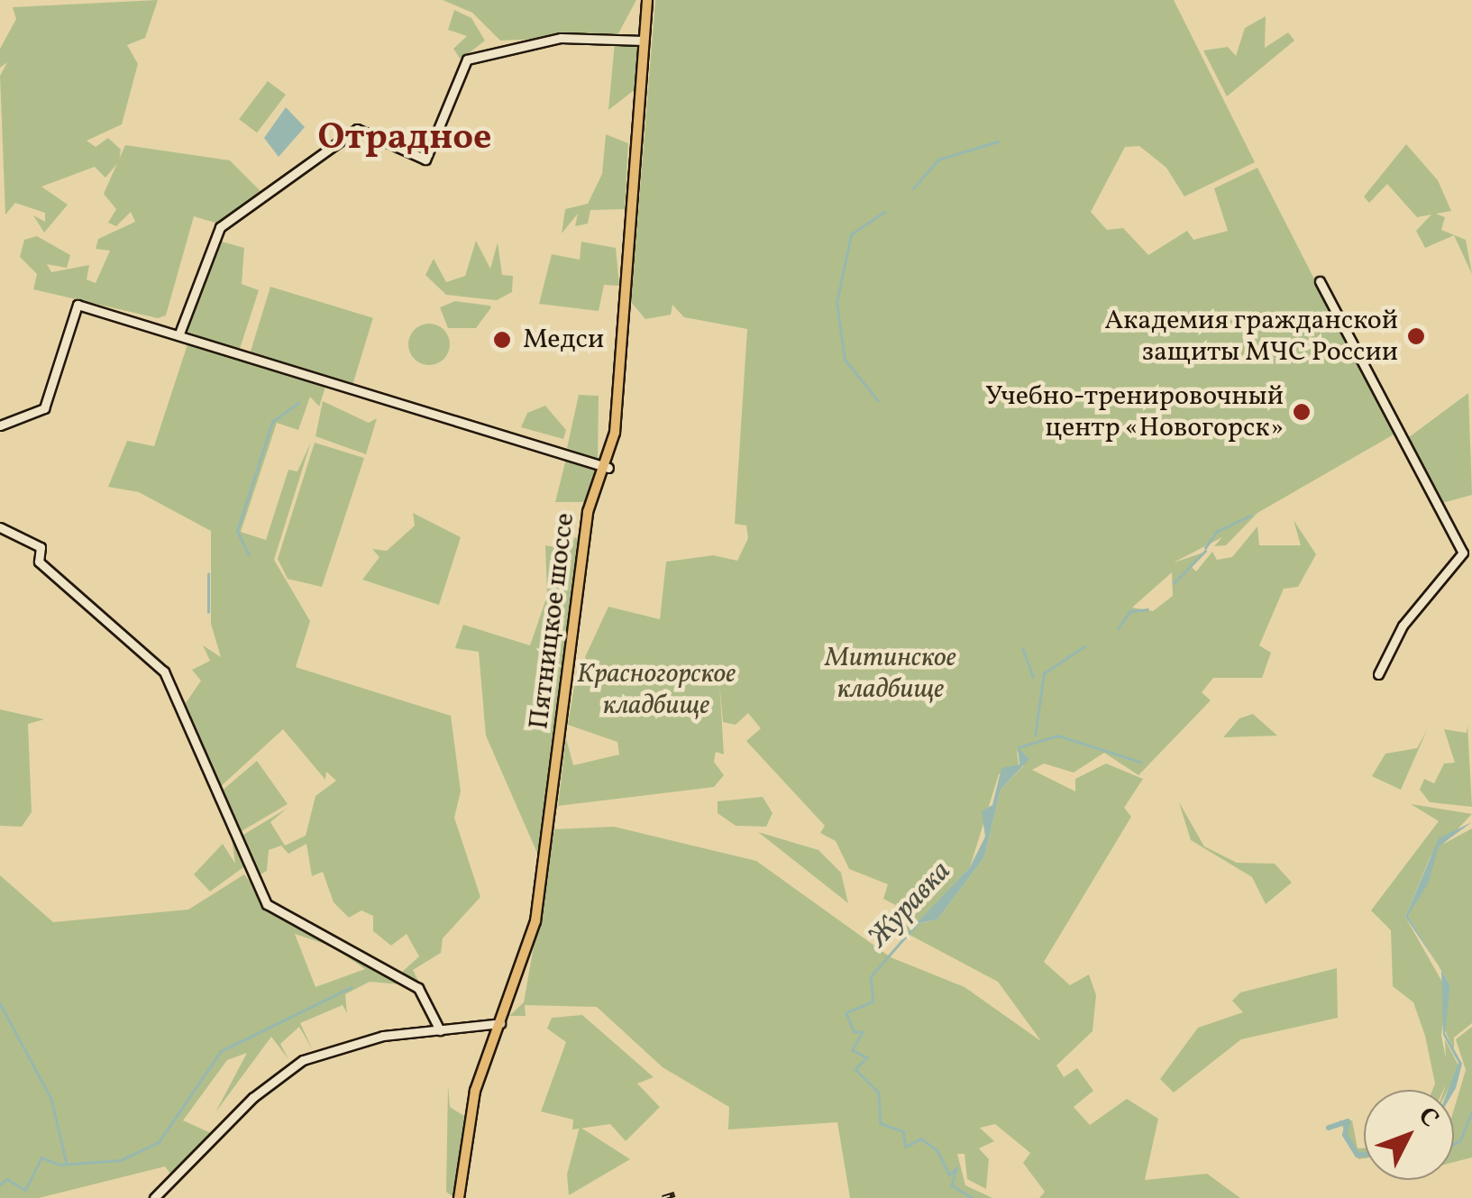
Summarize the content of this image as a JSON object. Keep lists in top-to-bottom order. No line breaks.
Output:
{"streets":{"main road":["Пятницкое шоссе"]},"districts":["Отрадное"],"water":["Журавка"],"parks":["Митинское кладбище","Красногорское кладбище"],"places":["Академия гражданской защиты МЧС России","Медси","Учебно-тренировочный центр «Новогорск»"],"north":"top right"}
